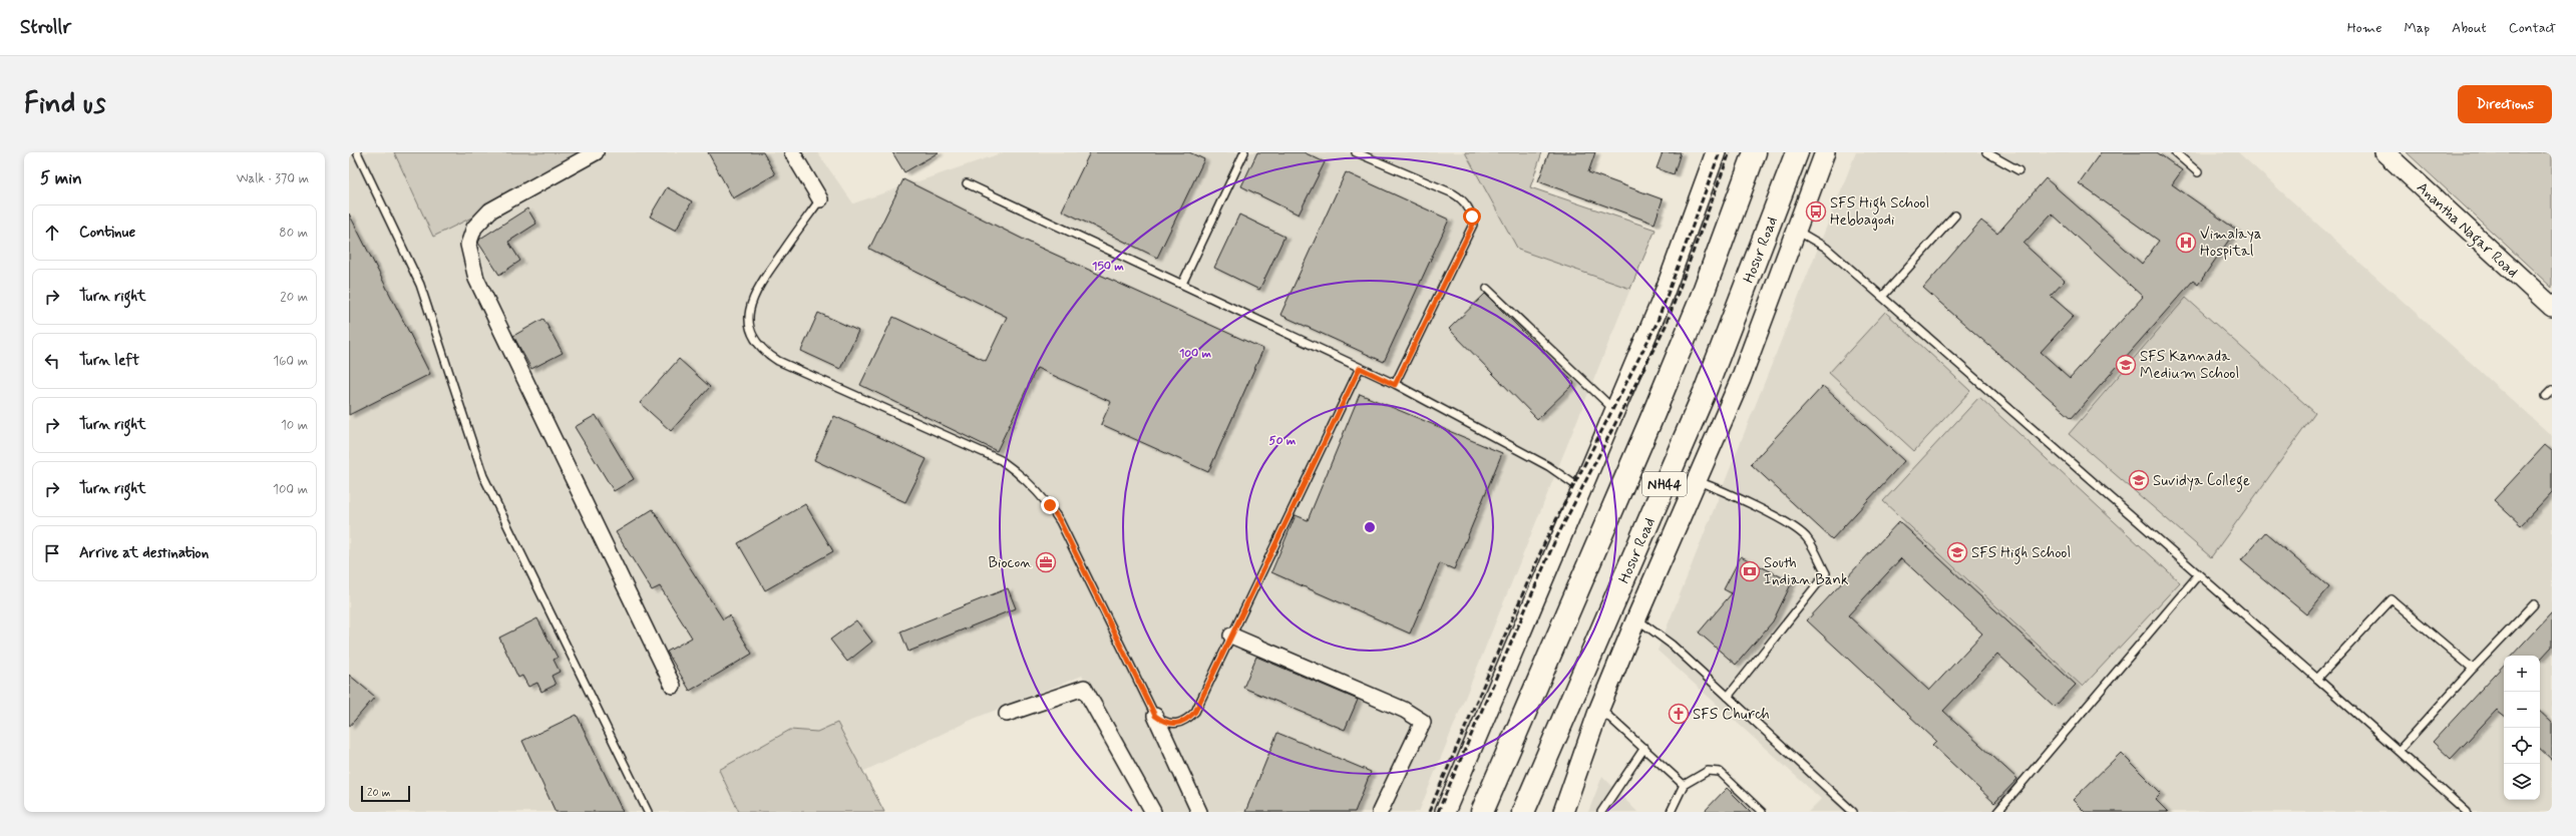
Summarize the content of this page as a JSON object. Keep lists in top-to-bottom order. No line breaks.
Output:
{"streets":{"highway":["Hosur Road","NH44"],"street":["Anantha Nagar Road"]},"places":{"bus stop":["SFS High School Hebbagodi"],"hospital":["Vimalaya Hospital"],"school or university":["SFS Kannada Medium School","Suvidya College","SFS High School"],"office":["Biocon"],"bank":["South Indian Bank"],"church":["SFS Church"]},"scale_bar":"20 m","page":{"header":"Strollr","nav":["Home","Map","About","Contact"],"buttons":"Directions","title":"Find us","heading":["5 min","Walk · 370 m"],"list":[["Continue","80 m"],["Turn right","20 m"],["Turn left","160 m"],["Turn right","10 m"],["Turn right","100 m"],"Arrive at destination"],"map_buttons":["+","−"],"scale":"20 m"},"rings":["150 m","100 m","50 m"]}
